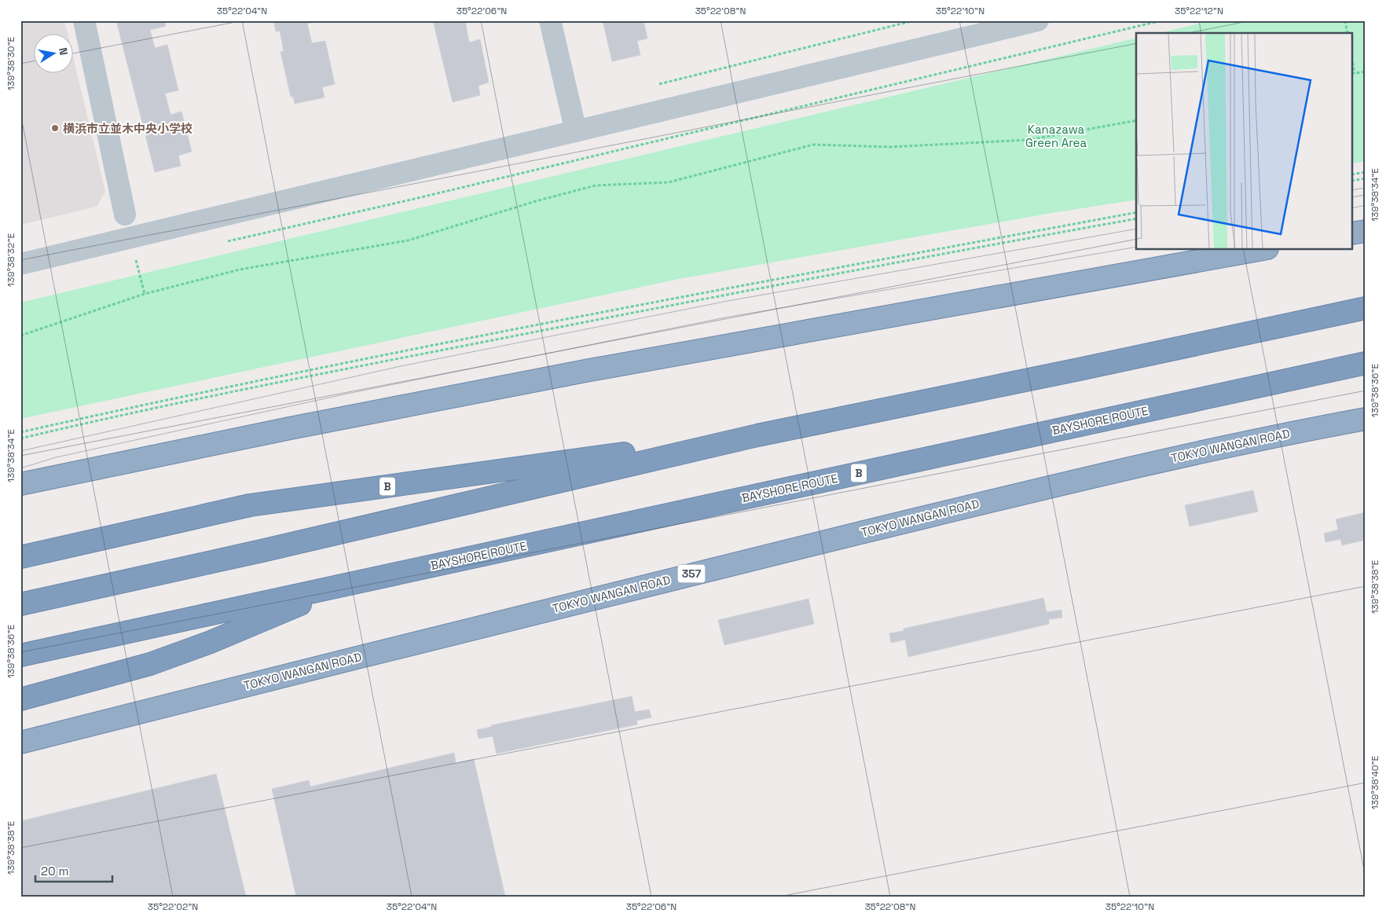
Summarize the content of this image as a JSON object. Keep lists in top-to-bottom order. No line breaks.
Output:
{"streets":{"highway":["BAYSHORE ROUTE","TOKYO WANGAN ROAD","B","357"]},"crossings":[["BAYSHORE ROUTE","B"]],"parks":["Kanazawa Green Area"],"places":["横浜市立並木中央小学校"],"scale_bar":"20 m","north":"right","coordinates":["35°22'04\"N","35°22'06\"N","35°22'08\"N","35°22'10\"N","35°22'12\"N","139°38'30\"E","139°38'34\"E","139°38'32\"E","139°38'36\"E","139°38'38\"E","139°38'40\"E","35°22'02\"N"]}
